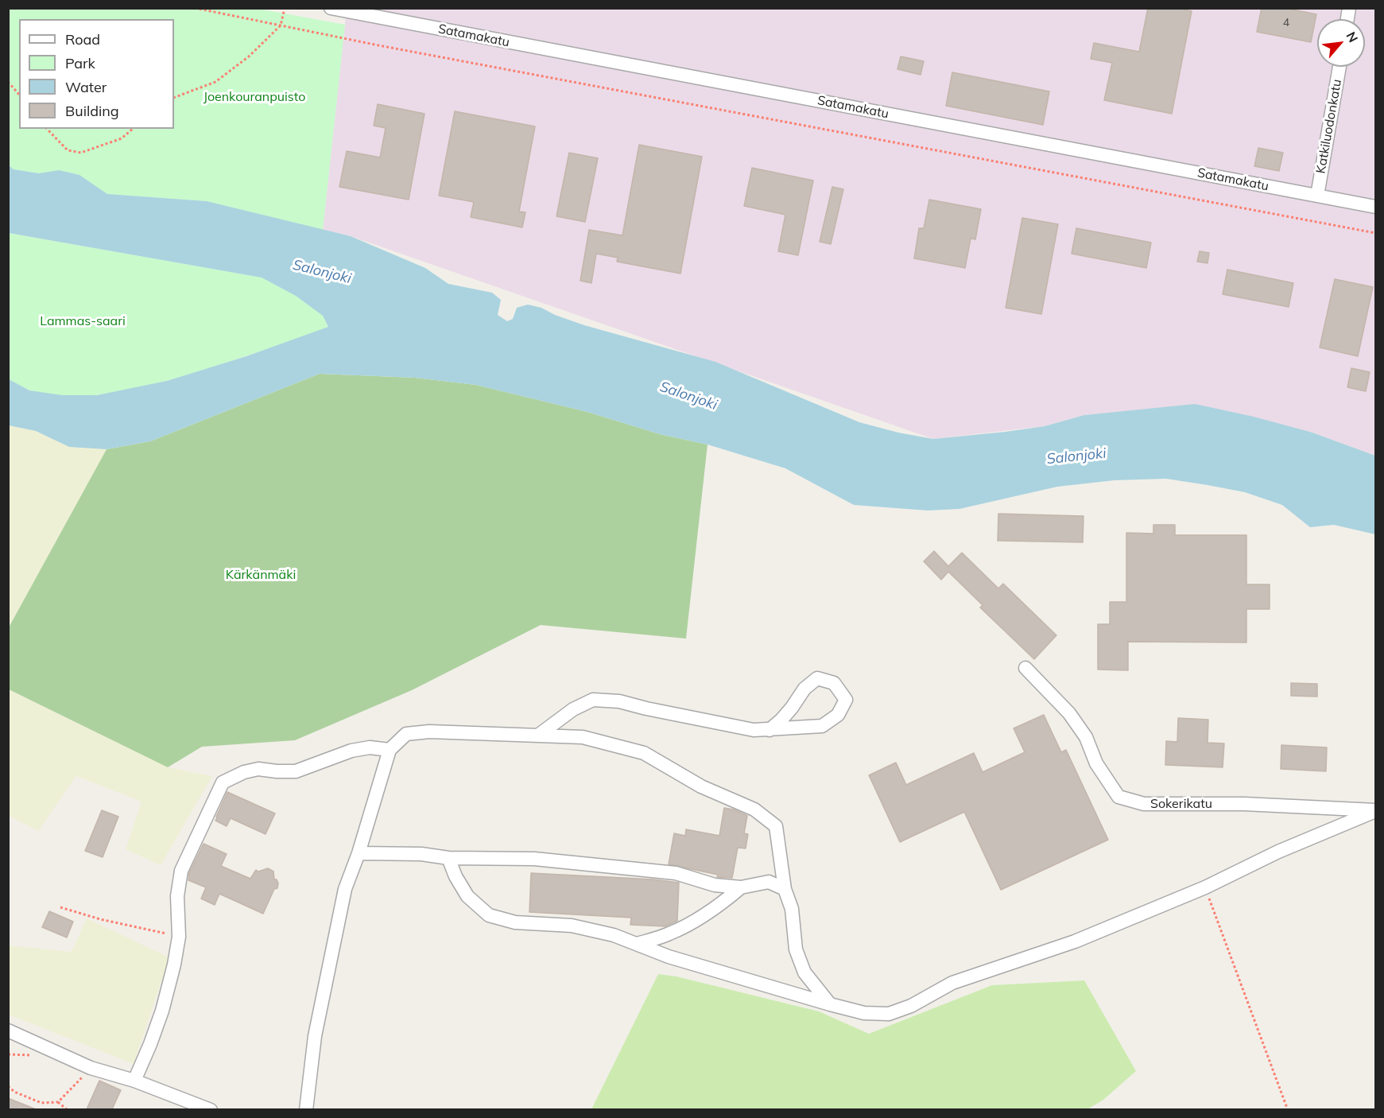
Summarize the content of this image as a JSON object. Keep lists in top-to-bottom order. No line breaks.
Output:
{"streets":{"street":["Satamakatu","Katkiluodonkatu","Sokerikatu"]},"crossings":[["Satamakatu","Katkiluodonkatu"]],"water":["Salonjoki"],"parks":["Joenkouranpuisto","Lammas-saari","Kärkänmäki"],"house_numbers":["4"],"legend":["Road","Park","Water","Building"],"north":"top right"}
